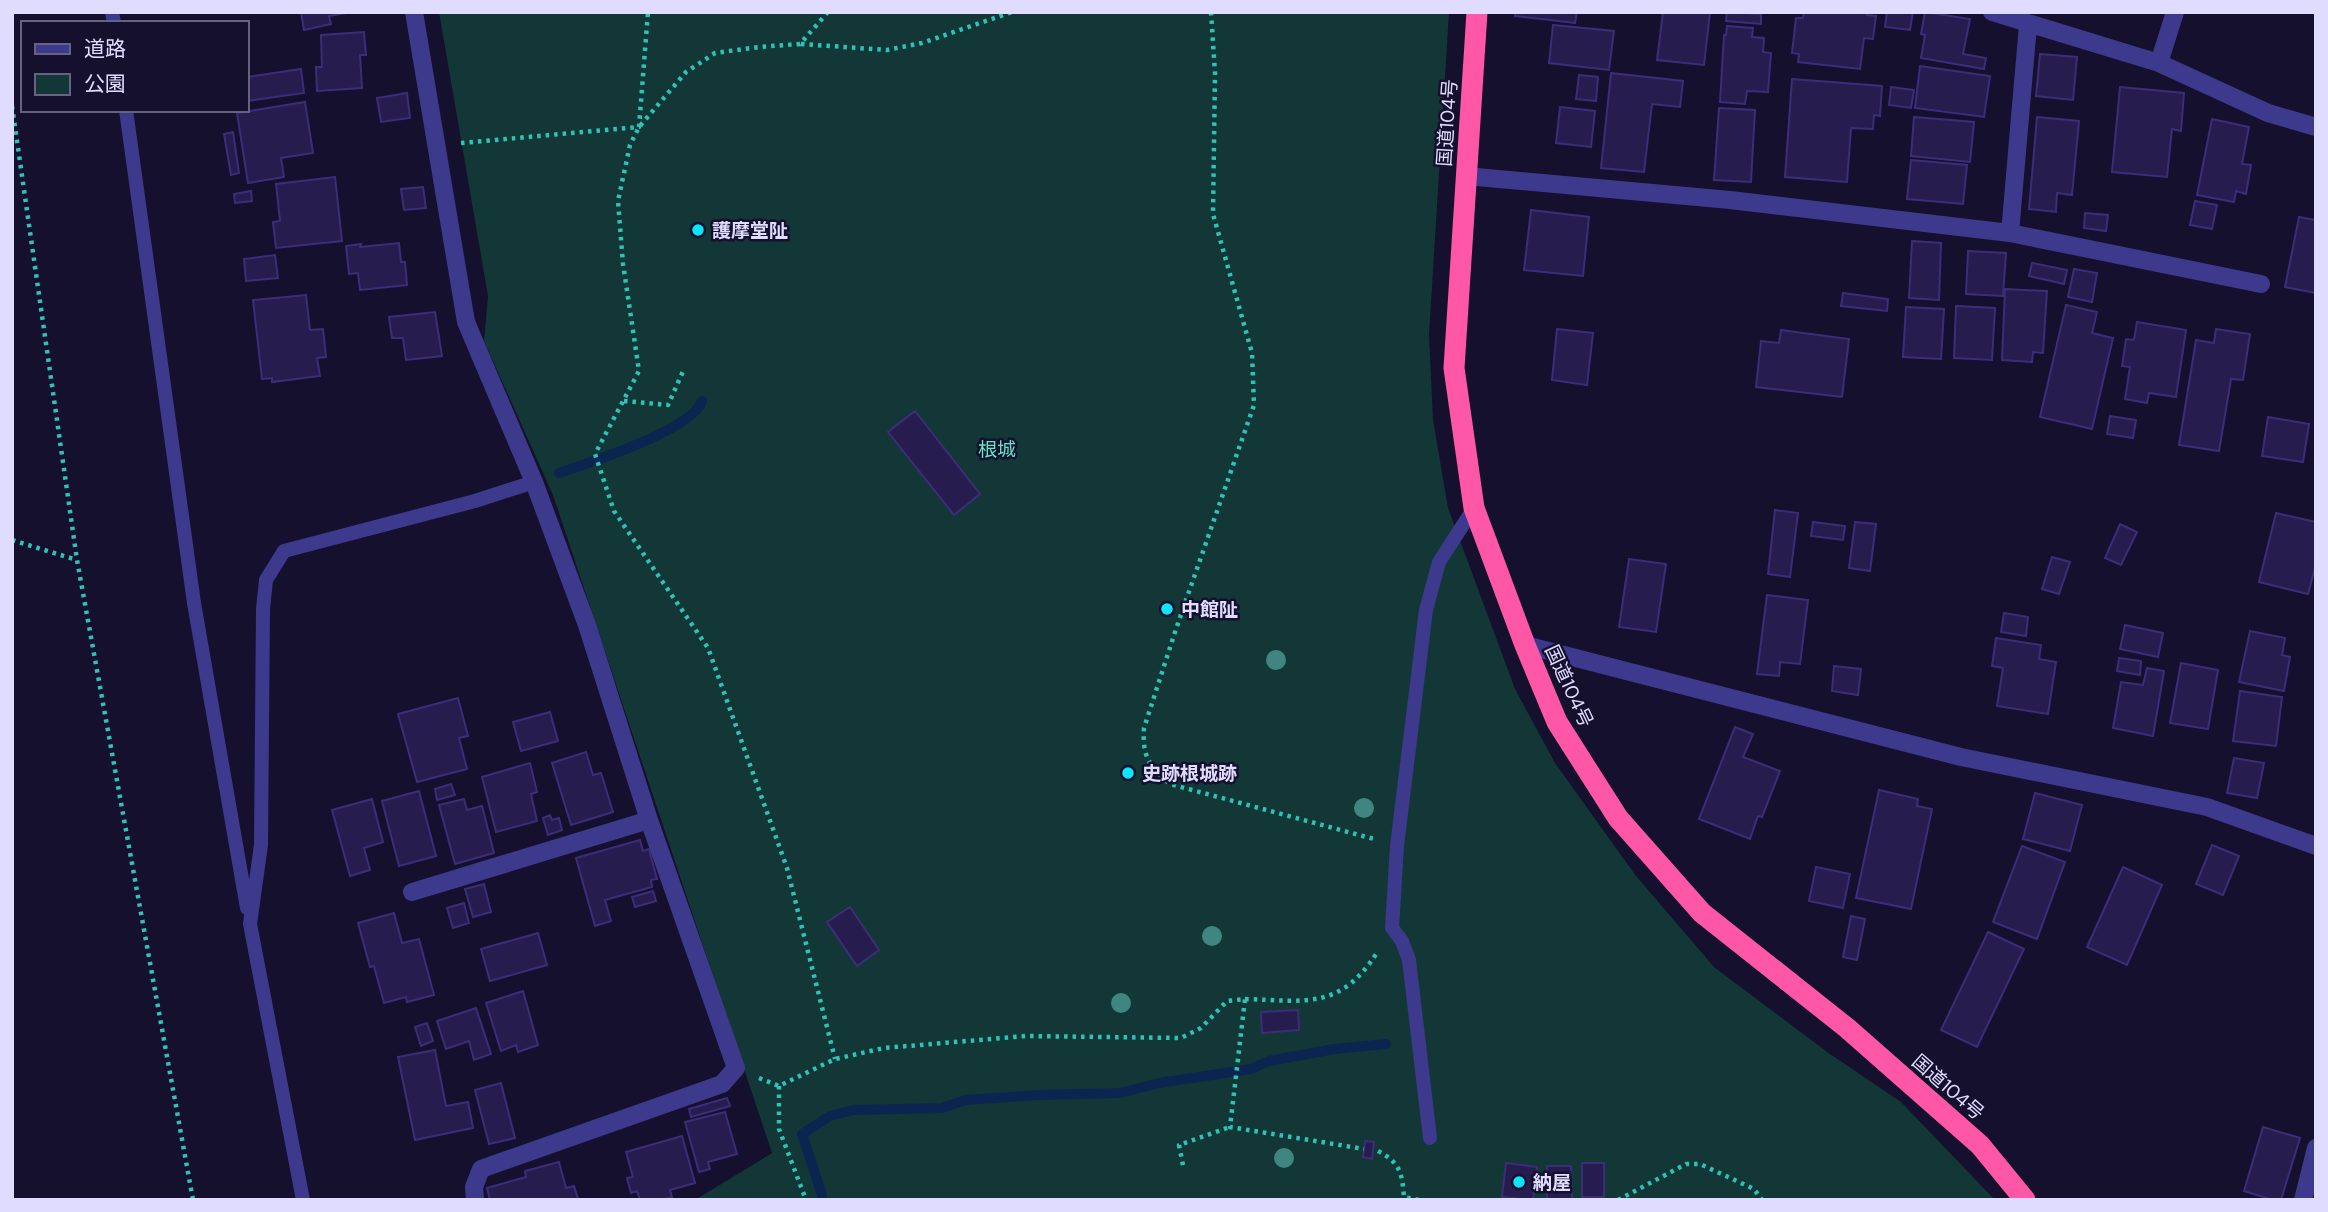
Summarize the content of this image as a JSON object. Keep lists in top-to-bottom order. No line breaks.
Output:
{"streets":{"highway":["国道104号"]},"parks":["根城"],"places":["護摩堂阯","中館阯","史跡根城跡","納屋"],"legend":["道路","公園"]}
